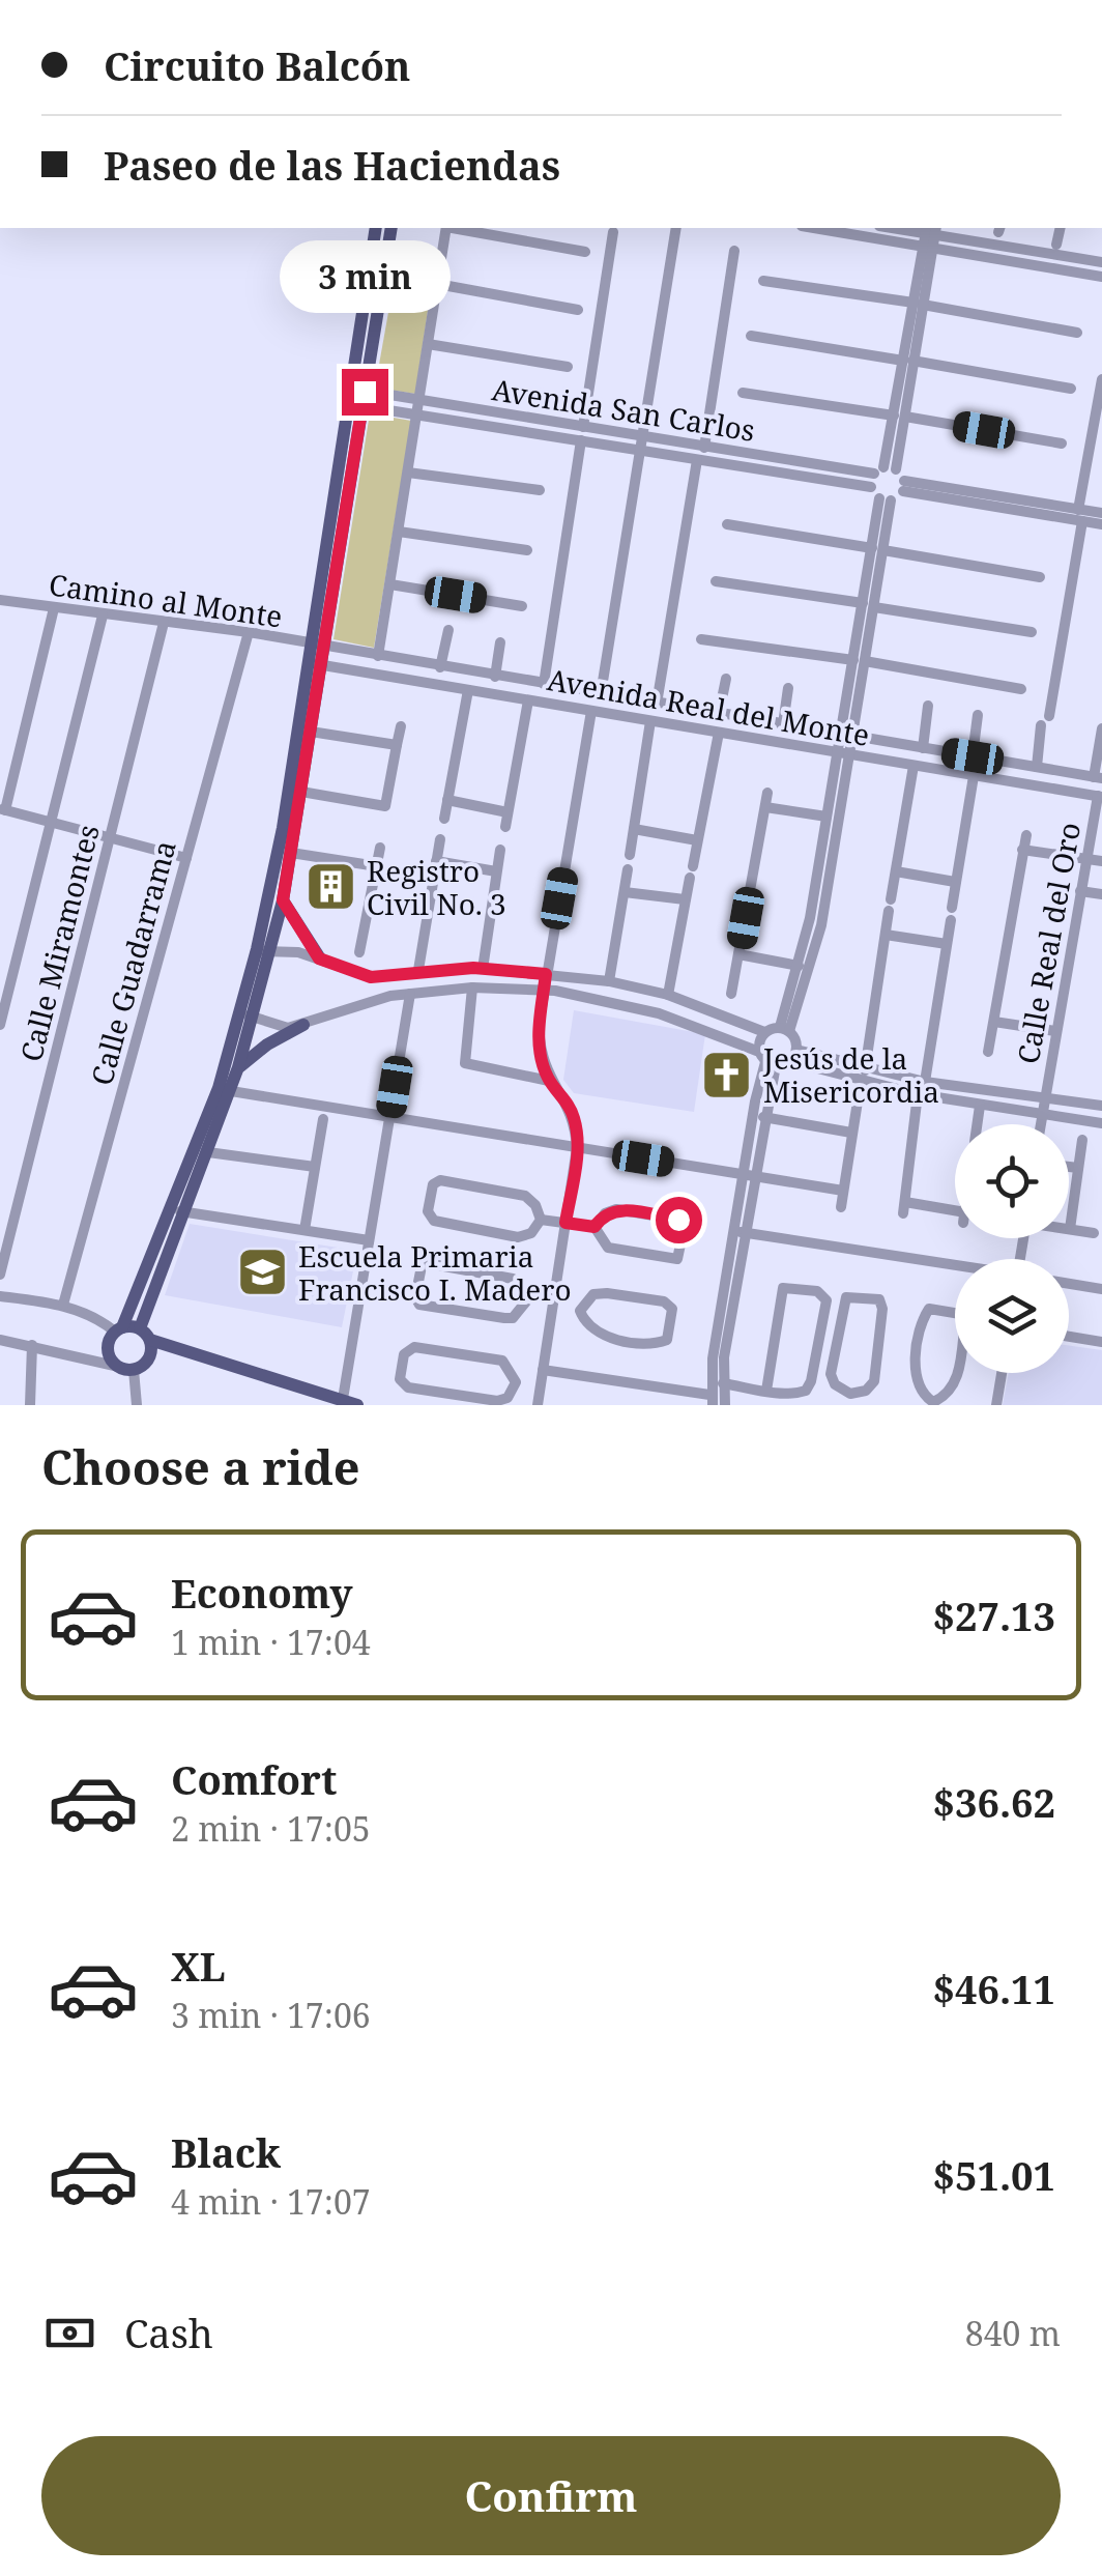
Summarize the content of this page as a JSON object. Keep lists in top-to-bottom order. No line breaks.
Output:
{"streets":{"street":["Avenida San Carlos","Camino al Monte","Avenida Real del Monte","Calle Miramontes","Calle Real del Oro","Calle Guadarrama"]},"crossings":[["Camino al Monte","Avenida Real del Monte"],["Camino al Monte","Calle Miramontes"],["Camino al Monte","Calle Guadarrama"],["Avenida Real del Monte","Calle Real del Oro"]],"places":{"building":["Registro Civil No. 3"],"church":["Jesús de la Misericordia"],"school or university":["Escuela Primaria Francisco I. Madero"]},"page":{"banner":["Circuito Balcón","Paseo de las Haciendas"],"bubble":"3 min","heading":"Choose a ride","list":[{"name":"Economy","note":"1 min · 17:04","value":"$27.13"},{"name":"Comfort","note":"2 min · 17:05","value":"$36.62"},{"name":"XL","note":"3 min · 17:06","value":"$46.11"},{"name":"Black","note":"4 min · 17:07","value":"$51.01"}],"pay":["Cash","840 m"],"buttons":"Confirm"}}
